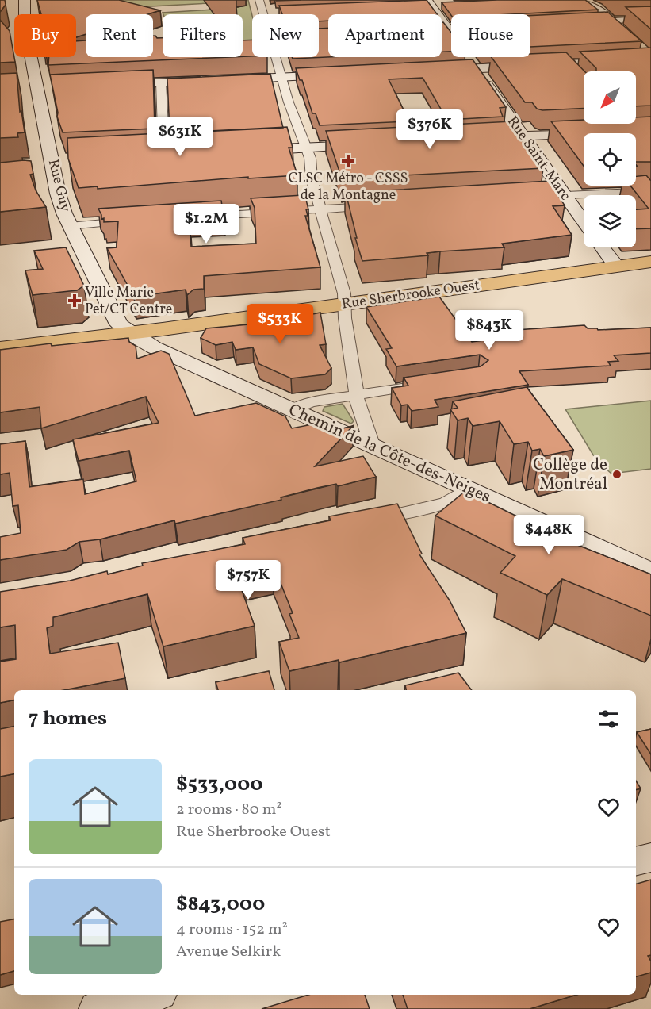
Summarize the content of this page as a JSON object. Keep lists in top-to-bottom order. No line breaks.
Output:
{"streets":{"main road":["Rue Sherbrooke Ouest"],"street":["Rue Saint-Marc","Rue Guy","Chemin de la Côte-des-Neiges"]},"crossings":[["Rue Guy","Rue Sherbrooke Ouest"],["Rue Guy","Chemin de la Côte-des-Neiges"],["Rue Sherbrooke Ouest","Chemin de la Côte-des-Neiges"]],"places":{"health":["CLSC Métro - CSSS de la Montagne","Ville Marie Pet/CT Centre"],"other":["Collège de Montréal"]},"north":"bottom left","page":{"chip":["Buy","Rent","Filters","New","Apartment","House"],"price":["$376K","$631K","$1.2M","$533K","$843K","$448K","$757K"],"heading":"7 homes","list":[{"name":"$533,000","note":"2 rooms · 80 m² · Rue Sherbrooke Ouest"},{"name":"$843,000","note":"4 rooms · 152 m² · Avenue Selkirk"}]}}
